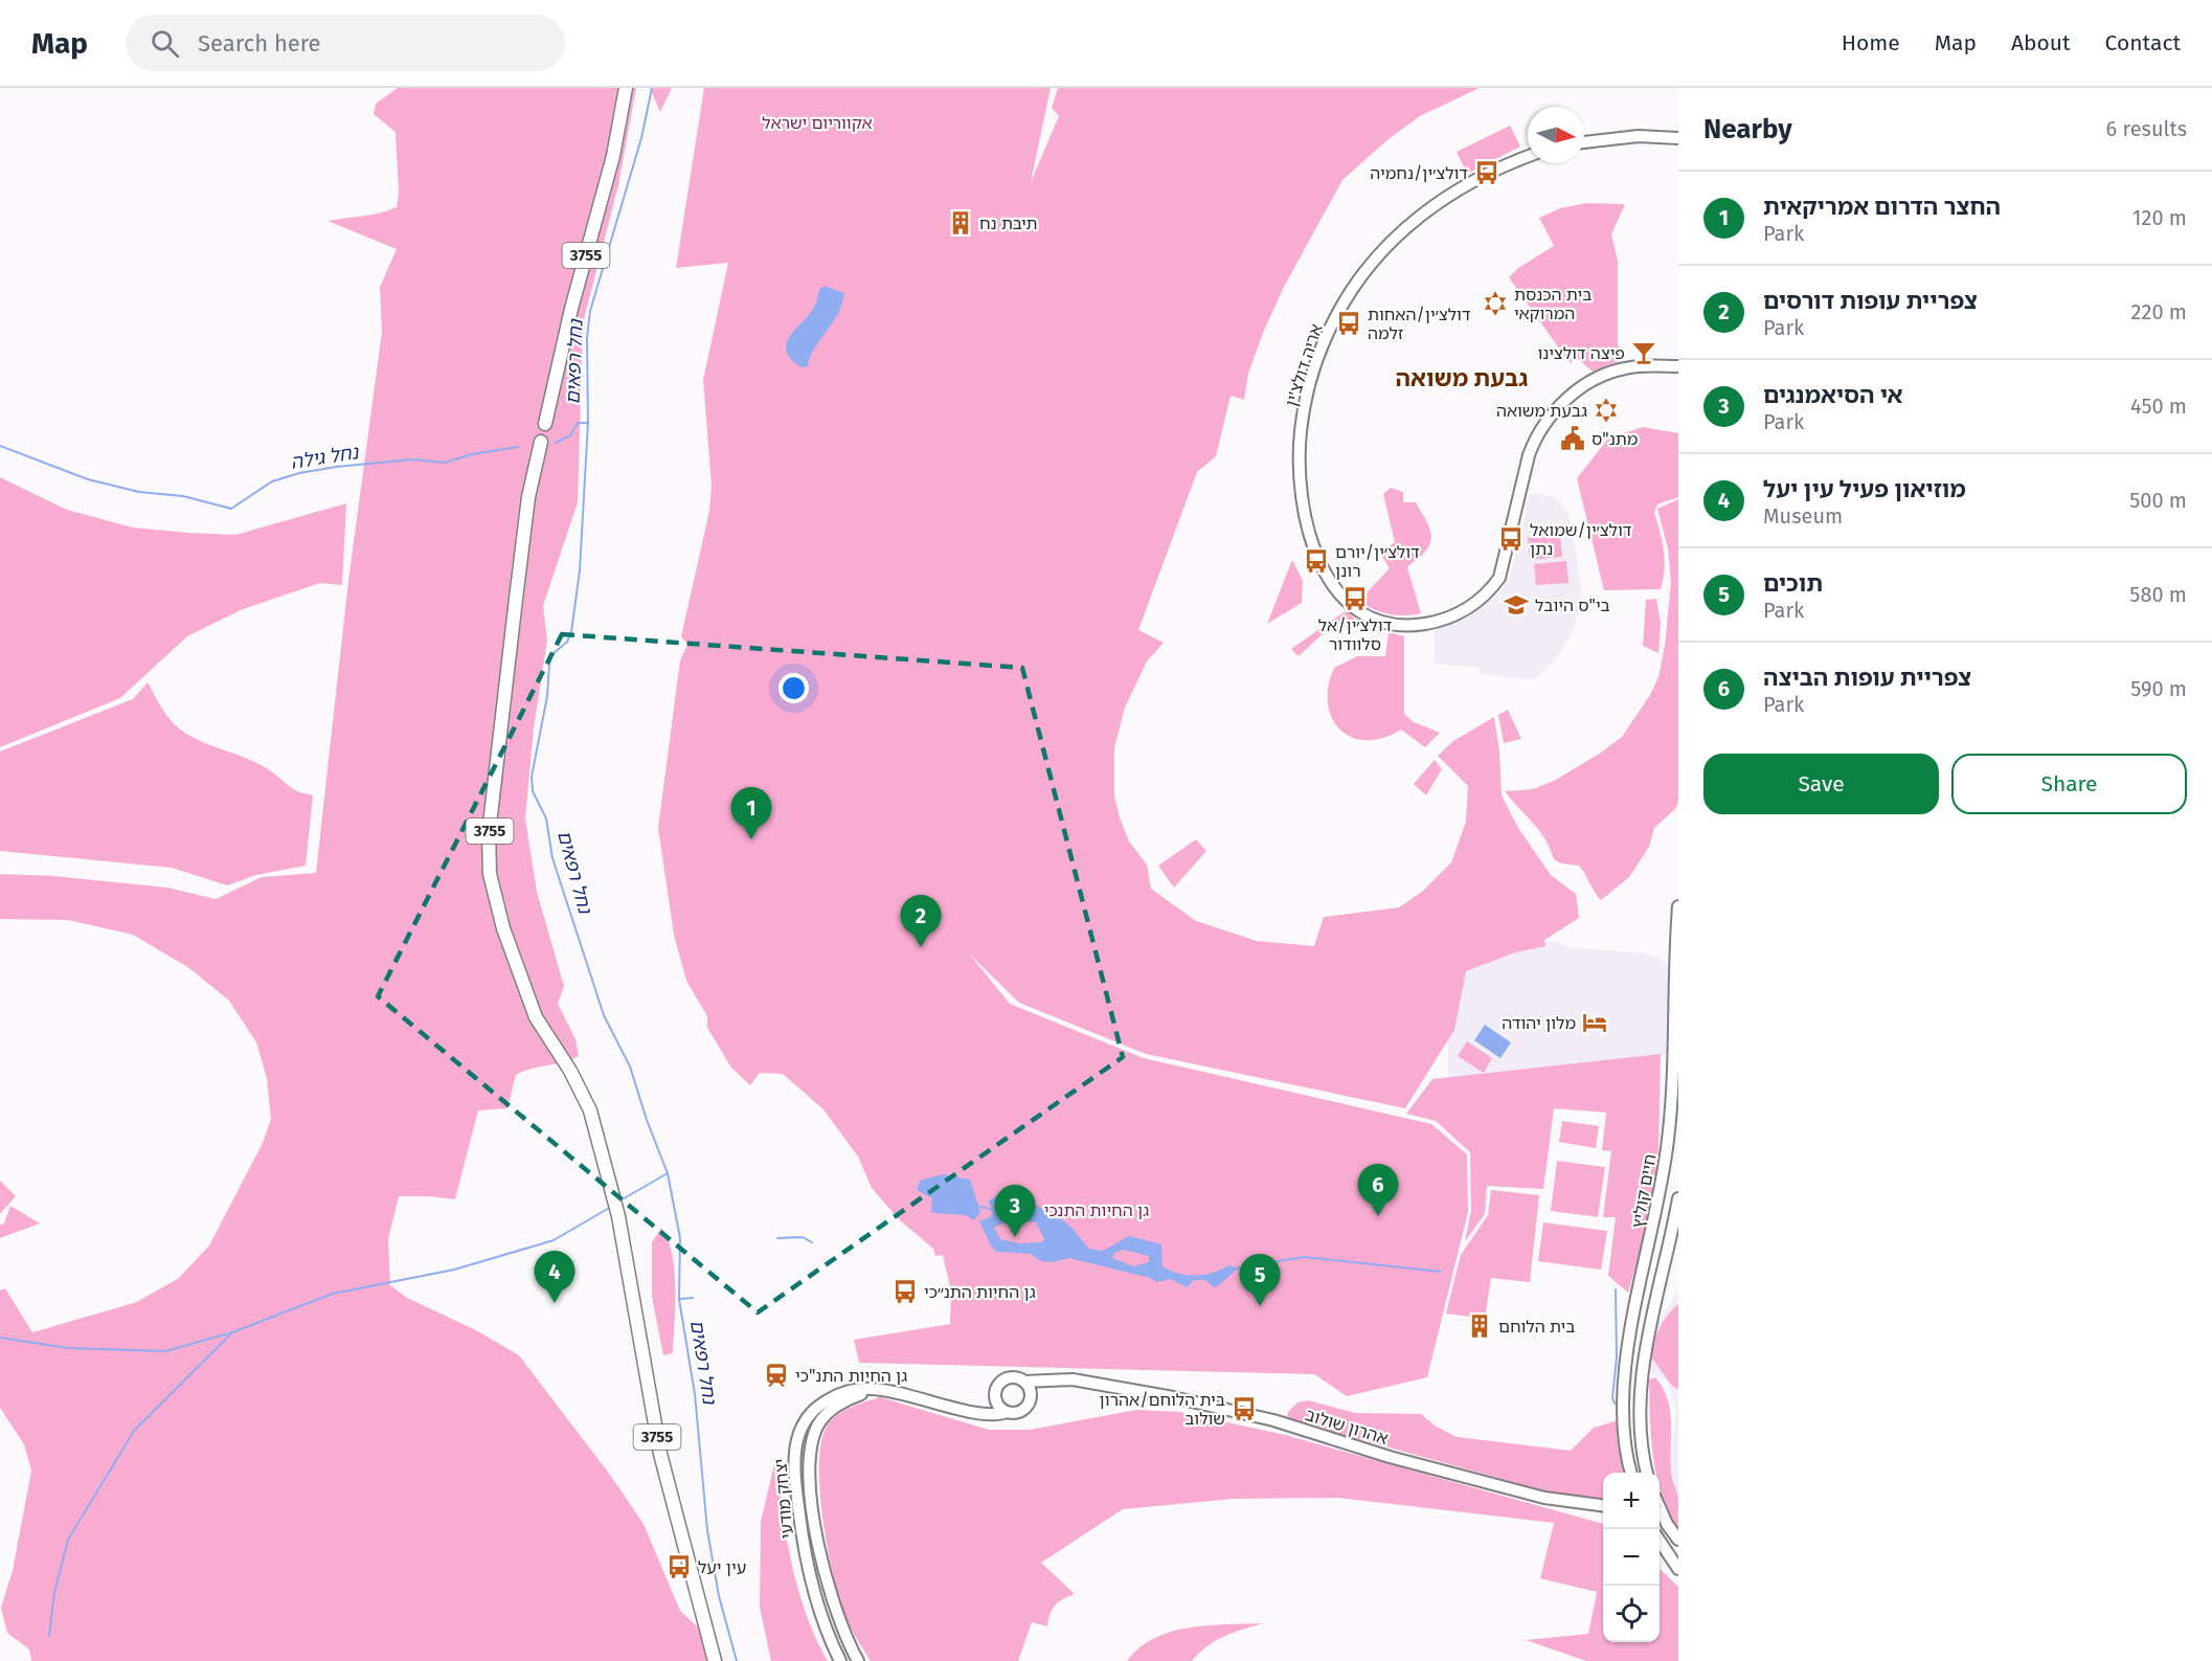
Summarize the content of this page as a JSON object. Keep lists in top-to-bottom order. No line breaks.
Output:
{"streets":{"main road":["3755"],"street":["אריה דולצ'ין","חיים קוליץ","אהרון שולוב","יצחק מודעי"]},"crossings":[["אהרון שולוב","יצחק מודעי"]],"districts":["גבעת משואה"],"water":["נחל רפאים","נחל גילה"],"parks":["אקווריום ישראל","גן החיות התנכי"],"places":{"bus stop":["דולצ׳ין/נחמיה","דולצ׳ין/האחות זלמה","דולצ׳ין/שמואל נתן","דולצ׳ין/יורם רונן","דולצ׳ין/אל סלוודור","גן החיות התנ״כי","בית הלוחם/אהרון שולוב","עין יעל"],"building":["תיבת נח","בית הלוחם"],"synagogue":["בית הכנסת המרוקאי","גבעת משואה"],"bar":["פיצה דולצינו"],"public building":["מתנ\"ס"],"school or university":["בי\"ס היובל"],"hotel":["מלון יהודה"],"station":["גן החיות התנ\"כי"]},"north":"right","page":{"header":"Map","search":"Search here","nav":["Home","Map","About","Contact"],"heading":["Nearby","6 results"],"list":[{"mark":"1","name":"החצר הדרום אמריקאית","note":"Park","value":"120 m"},{"mark":"2","name":"צפריית עופות דורסים","note":"Park","value":"220 m"},{"mark":"3","name":"אי הסיאמנגים","note":"Park","value":"450 m"},{"mark":"4","name":"מוזיאון פעיל עין יעל","note":"Museum","value":"500 m"},{"mark":"5","name":"תוכים","note":"Park","value":"580 m"},{"mark":"6","name":"צפריית עופות הביצה","note":"Park","value":"590 m"}],"buttons":["Save","Share"],"pins":["1","2","6","3","4","5"],"map_buttons":["+","−"]}}
